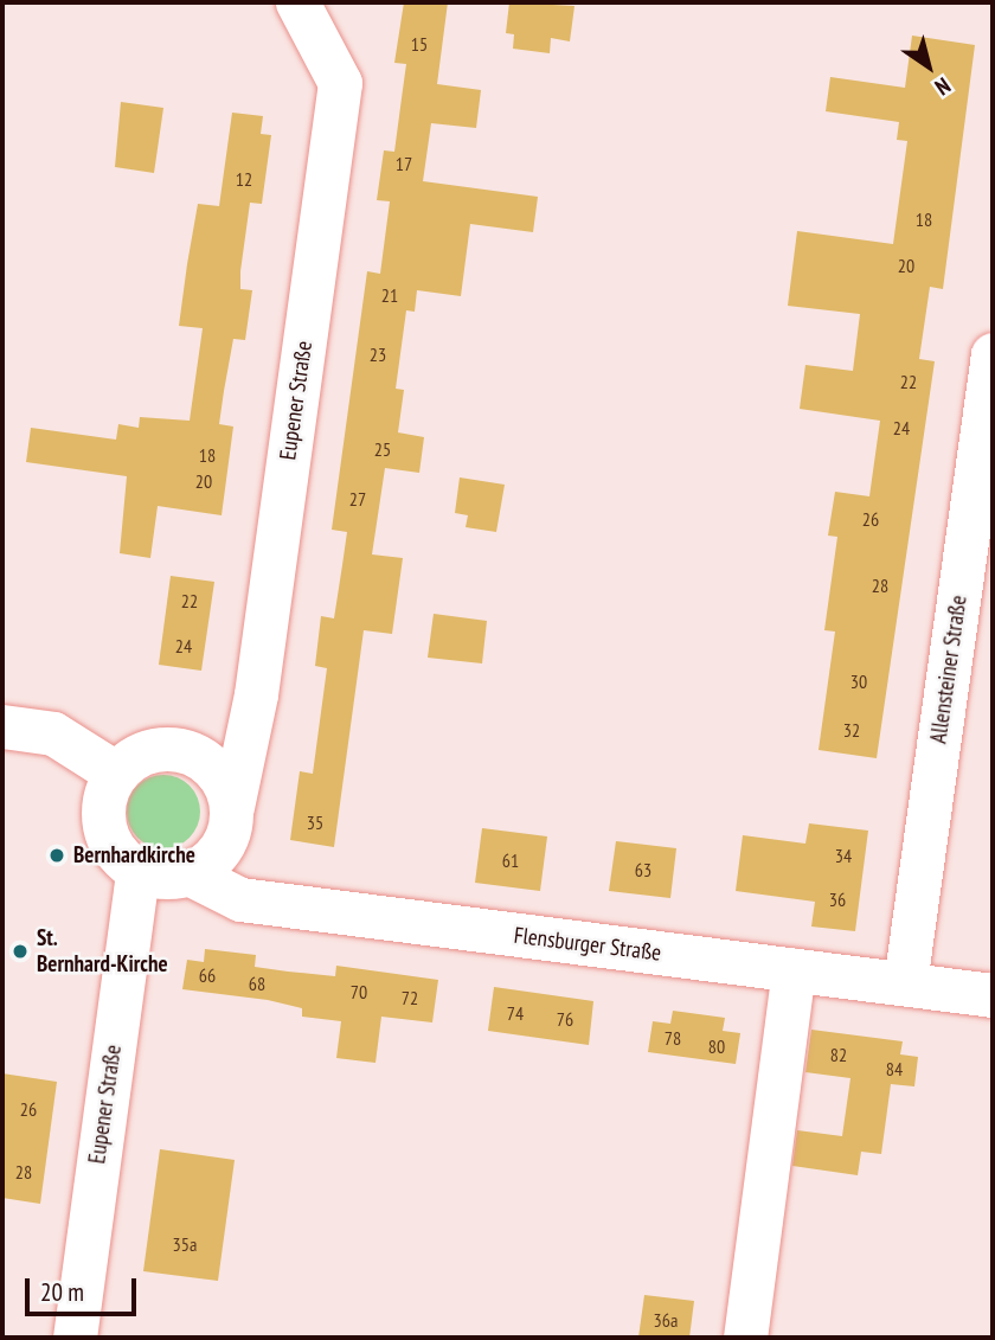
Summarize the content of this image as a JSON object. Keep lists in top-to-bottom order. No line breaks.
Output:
{"streets":{"street":["Eupener Straße","Allensteiner Straße","Flensburger Straße"]},"crossings":[["Eupener Straße","Flensburger Straße"],["Allensteiner Straße","Flensburger Straße"]],"places":["Bernhardkirche","St. Bernhard-Kirche"],"house_numbers":["15","17","12","18","20","21","23","22","24","25","18","20","27","26","28","22","24","30","32","35","34","61","63","36","66","68","70","72","74","76","78","80","82","84","26","28","35a","36a"],"scale_bar":"20 m","north":"bottom right"}
